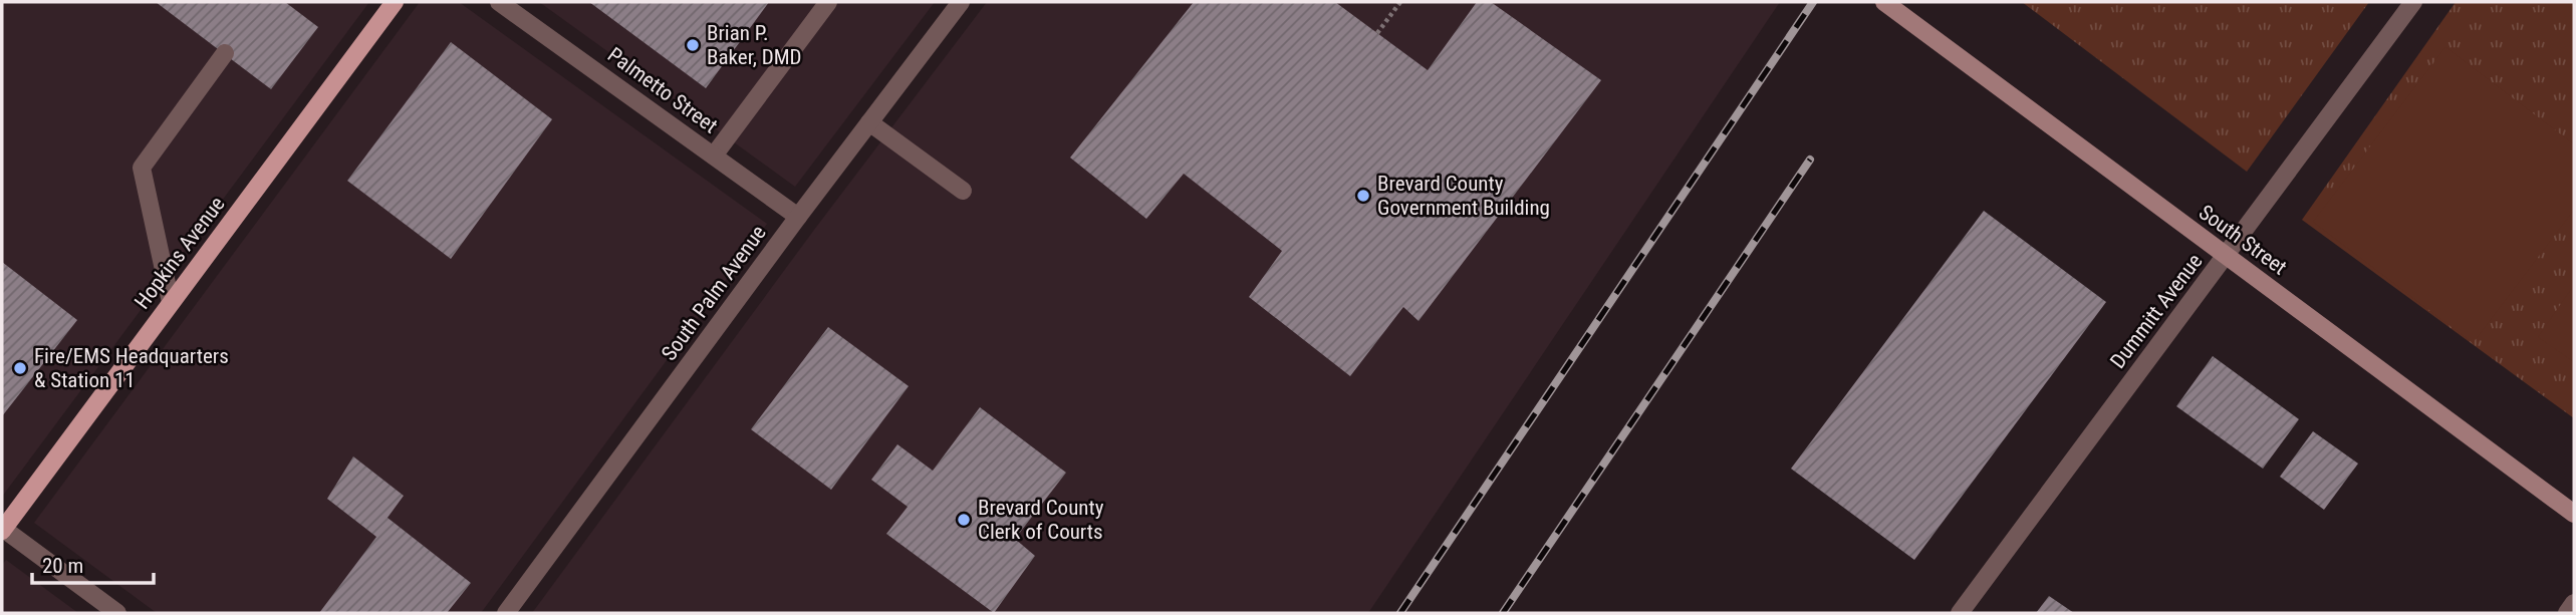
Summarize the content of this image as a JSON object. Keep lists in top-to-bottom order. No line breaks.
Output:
{"streets":{"main road":["South Street","Hopkins Avenue"],"street":["Palmetto Street","South Palm Avenue","Dummitt Avenue"]},"crossings":[["Palmetto Street","South Palm Avenue"],["South Street","Dummitt Avenue"]],"places":["Brian P. Baker, DMD","Brevard County Government Building","Fire/EMS Headquarters & Station 11","Brevard County Clerk of Courts"],"scale_bar":"20 m"}
